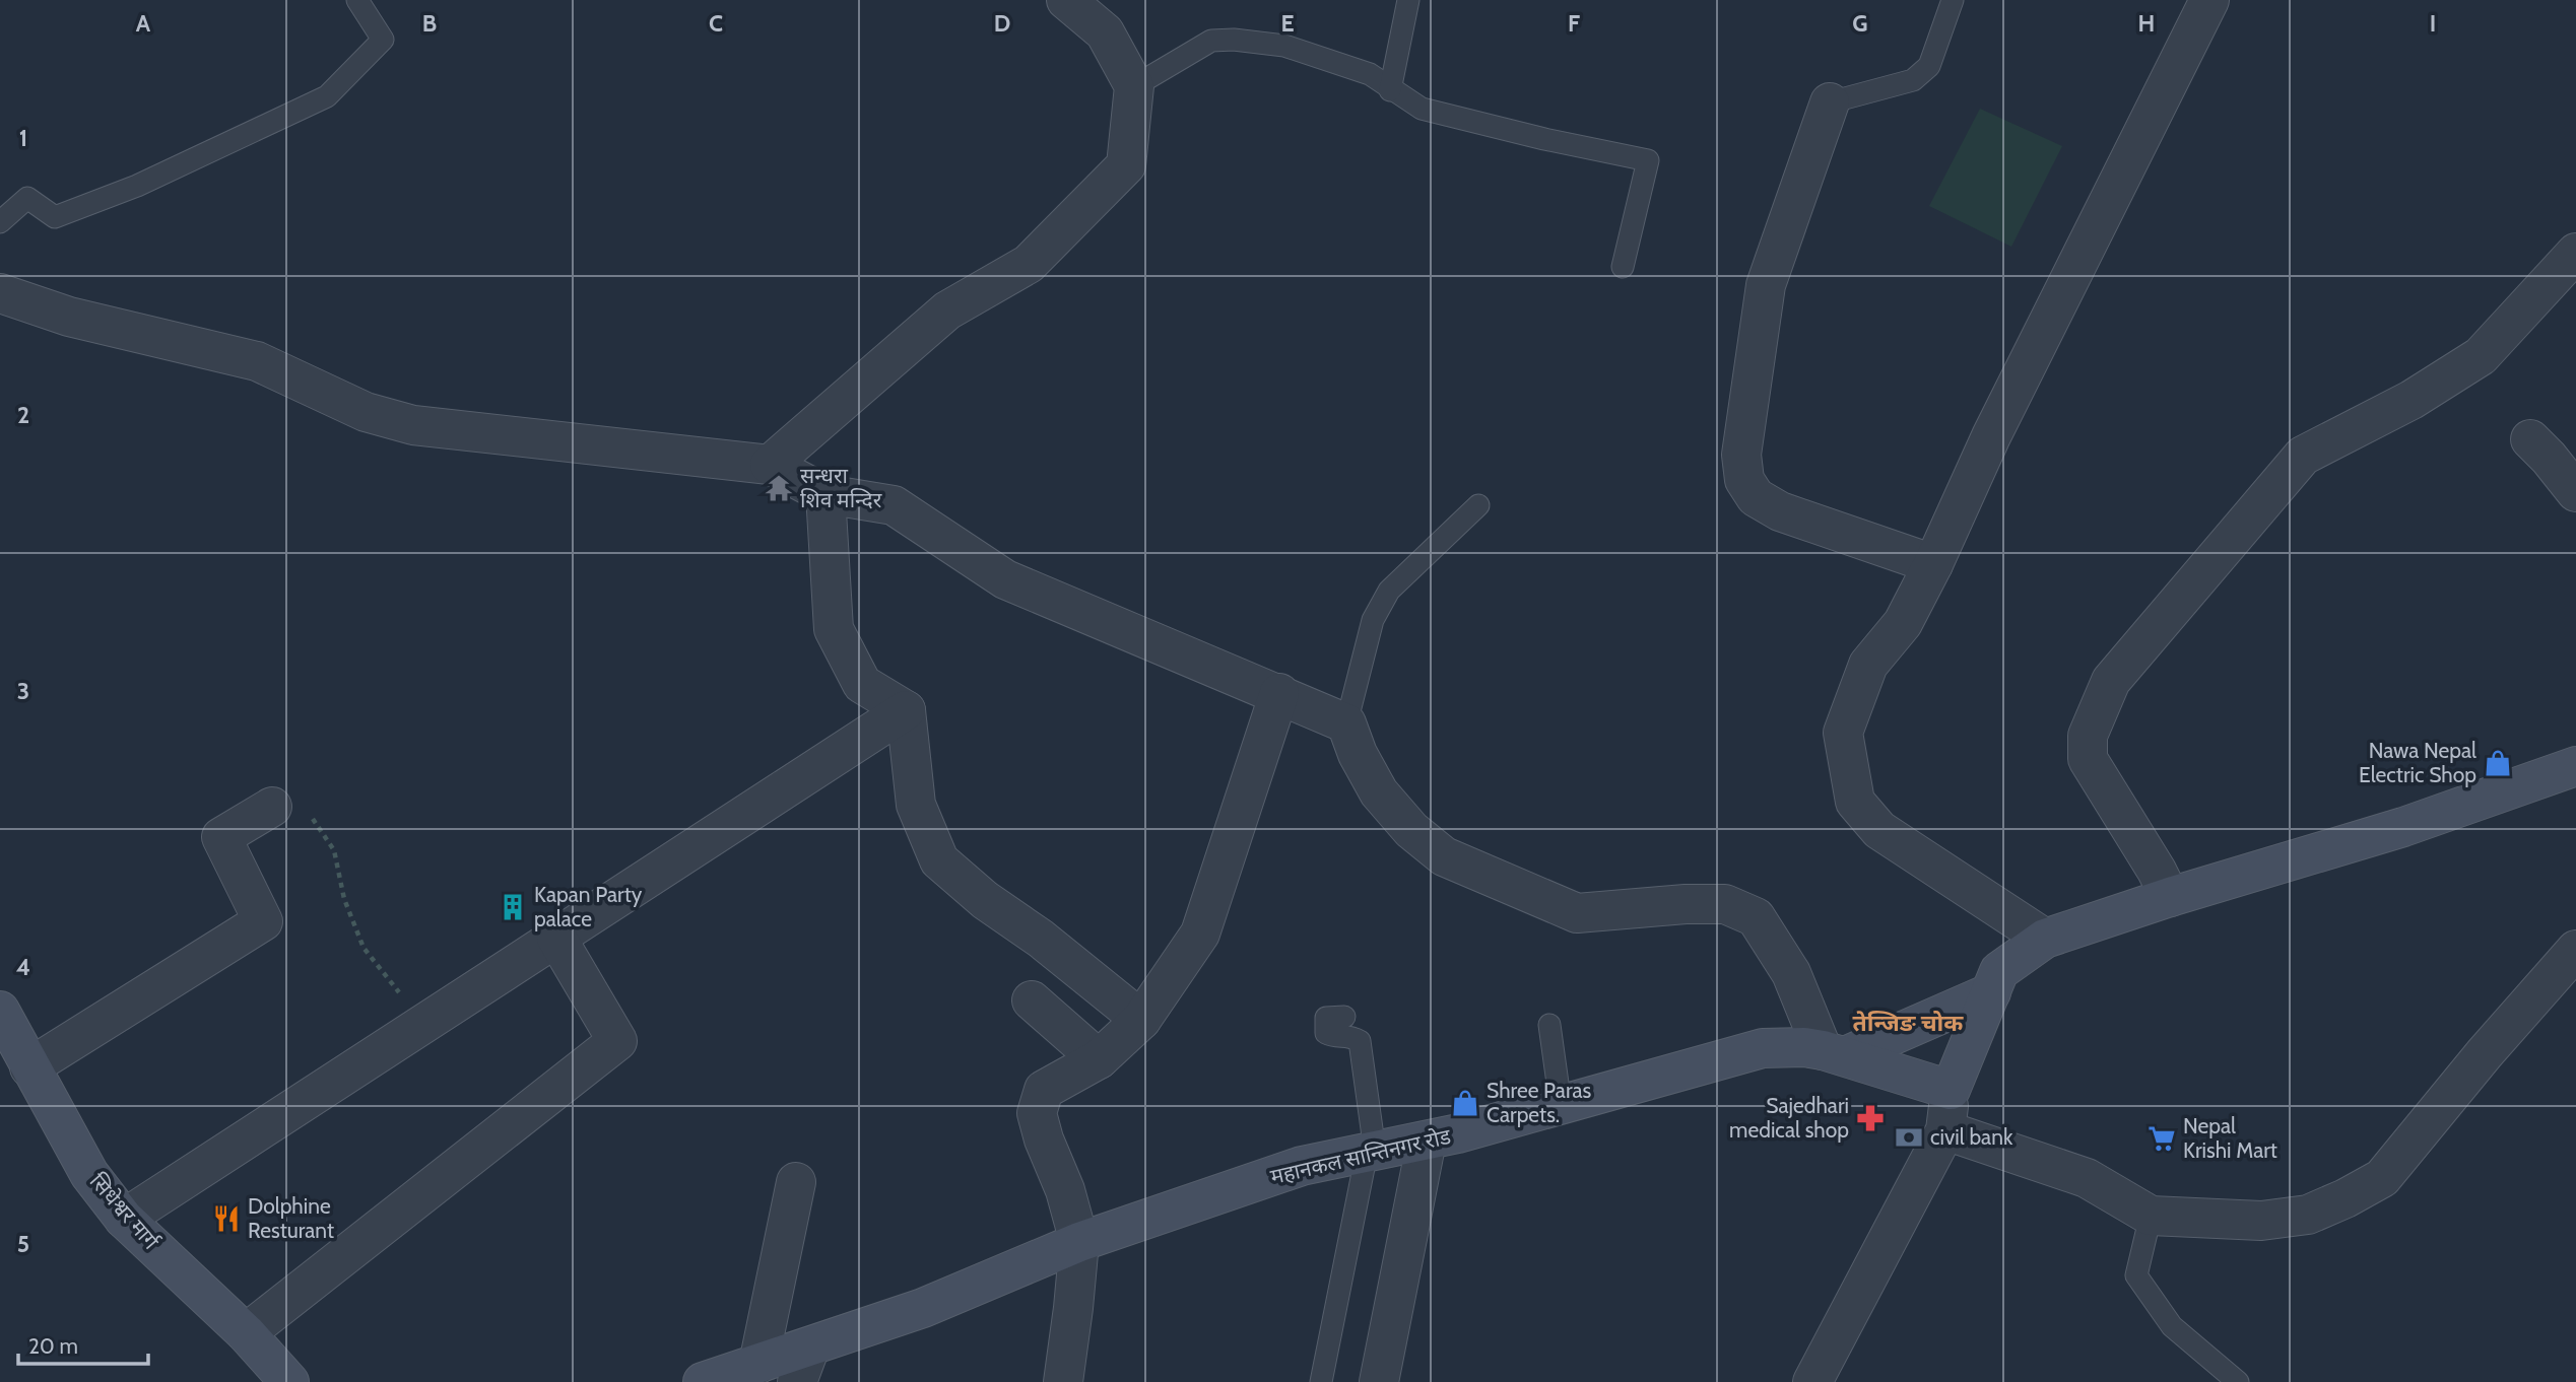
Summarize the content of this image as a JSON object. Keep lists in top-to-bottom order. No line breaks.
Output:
{"streets":{"main road":["महानकल सान्तिनगर रोड","सिधेश्वर मार्ग"]},"districts":["तेन्जिङ चोक"],"places":{"temple":["सन्धरा शिव मन्दिर"],"shop":["Nawa Nepal Electric Shop","Shree Paras Carpets."],"building":["Kapan Party palace"],"pharmacy":["Sajedhari medical shop"],"bank":["civil bank"],"supermarket":["Nepal Krishi Mart"],"restaurant":["Dolphine Resturant"]},"scale_bar":"20 m","grid":{"columns":["A","B","C","D","E","F","G","H","I"],"rows":["1","2","3","4","5"]}}
